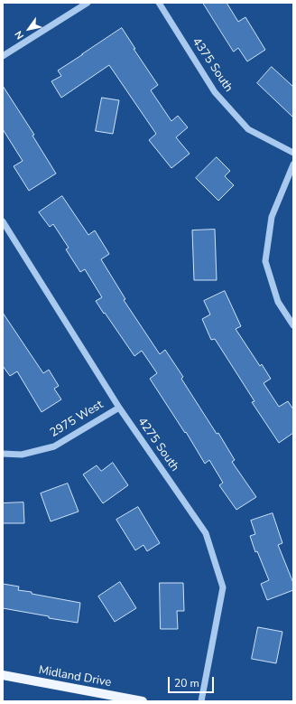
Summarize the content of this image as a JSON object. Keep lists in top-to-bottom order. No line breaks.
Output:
{"streets":{"main road":["Midland Drive"],"street":["4375 South","2975 West","4275 South"]},"crossings":[["2975 West","4275 South"]],"scale_bar":"20 m","north":"bottom left"}
